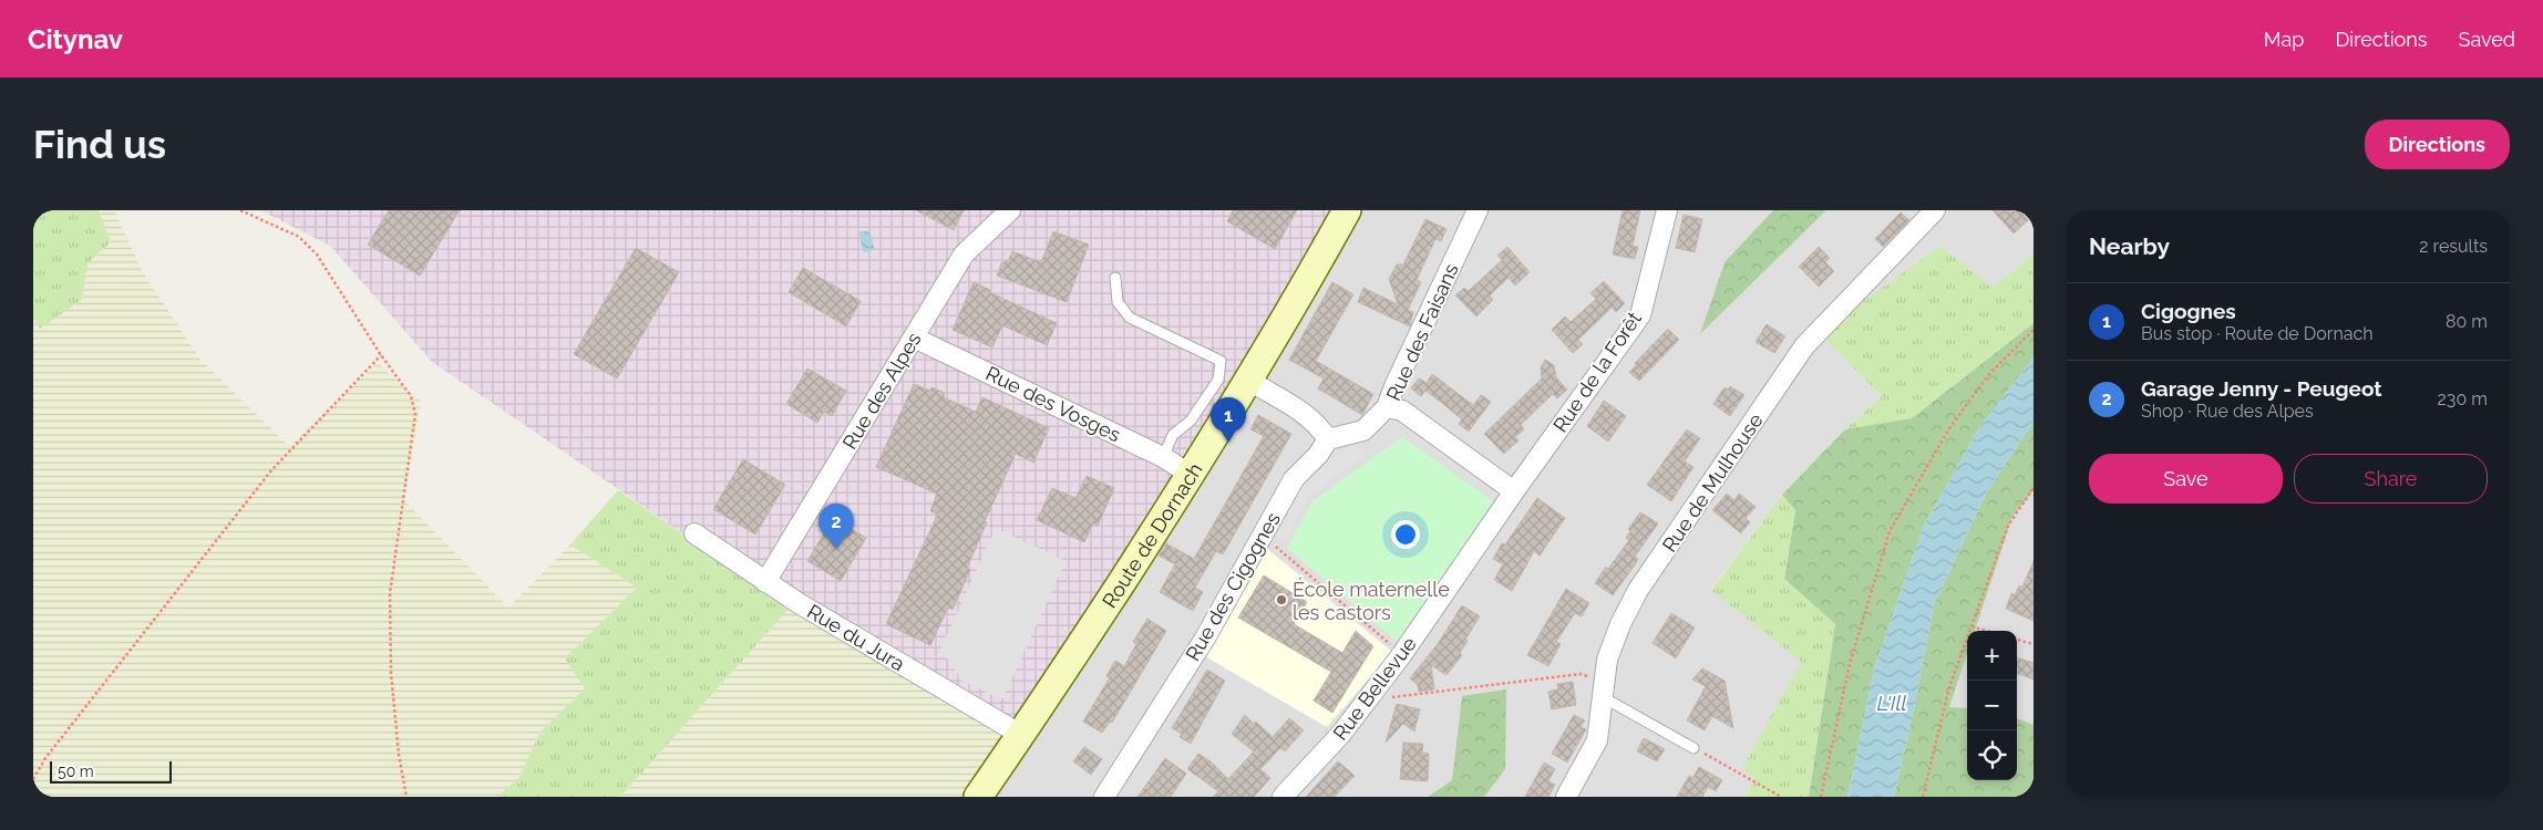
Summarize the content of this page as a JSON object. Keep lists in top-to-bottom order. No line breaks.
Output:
{"streets":{"main road":["Route de Dornach"],"street":["Rue des Faisans","Rue de la Forêt","Rue des Alpes","Rue des Vosges","Rue de Mulhouse","Rue des Cigognes","Rue du Jura","Rue Bellevue"]},"crossings":[["Rue des Faisans","Rue de la Forêt"],["Rue des Faisans","Rue Bellevue"],["Rue de la Forêt","Rue Bellevue"],["Rue des Alpes","Rue des Vosges"],["Rue des Alpes","Rue du Jura"],["Rue des Vosges","Route de Dornach"],["Route de Dornach","Rue du Jura"]],"water":["L'Ill"],"places":["École maternelle les castors"],"scale_bar":"50 m","page":{"header":"Citynav","nav":["Map","Directions","Saved"],"buttons":["Directions",["Save","Share"]],"title":"Find us","heading":["Nearby","2 results"],"list":[{"mark":"1","name":"Cigognes","note":"Bus stop · Route de Dornach","value":"80 m"},{"mark":"2","name":"Garage Jenny - Peugeot","note":"Shop · Rue des Alpes","value":"230 m"}],"pins":["1","2"],"map_buttons":["+","−"],"scale":"50 m"}}
